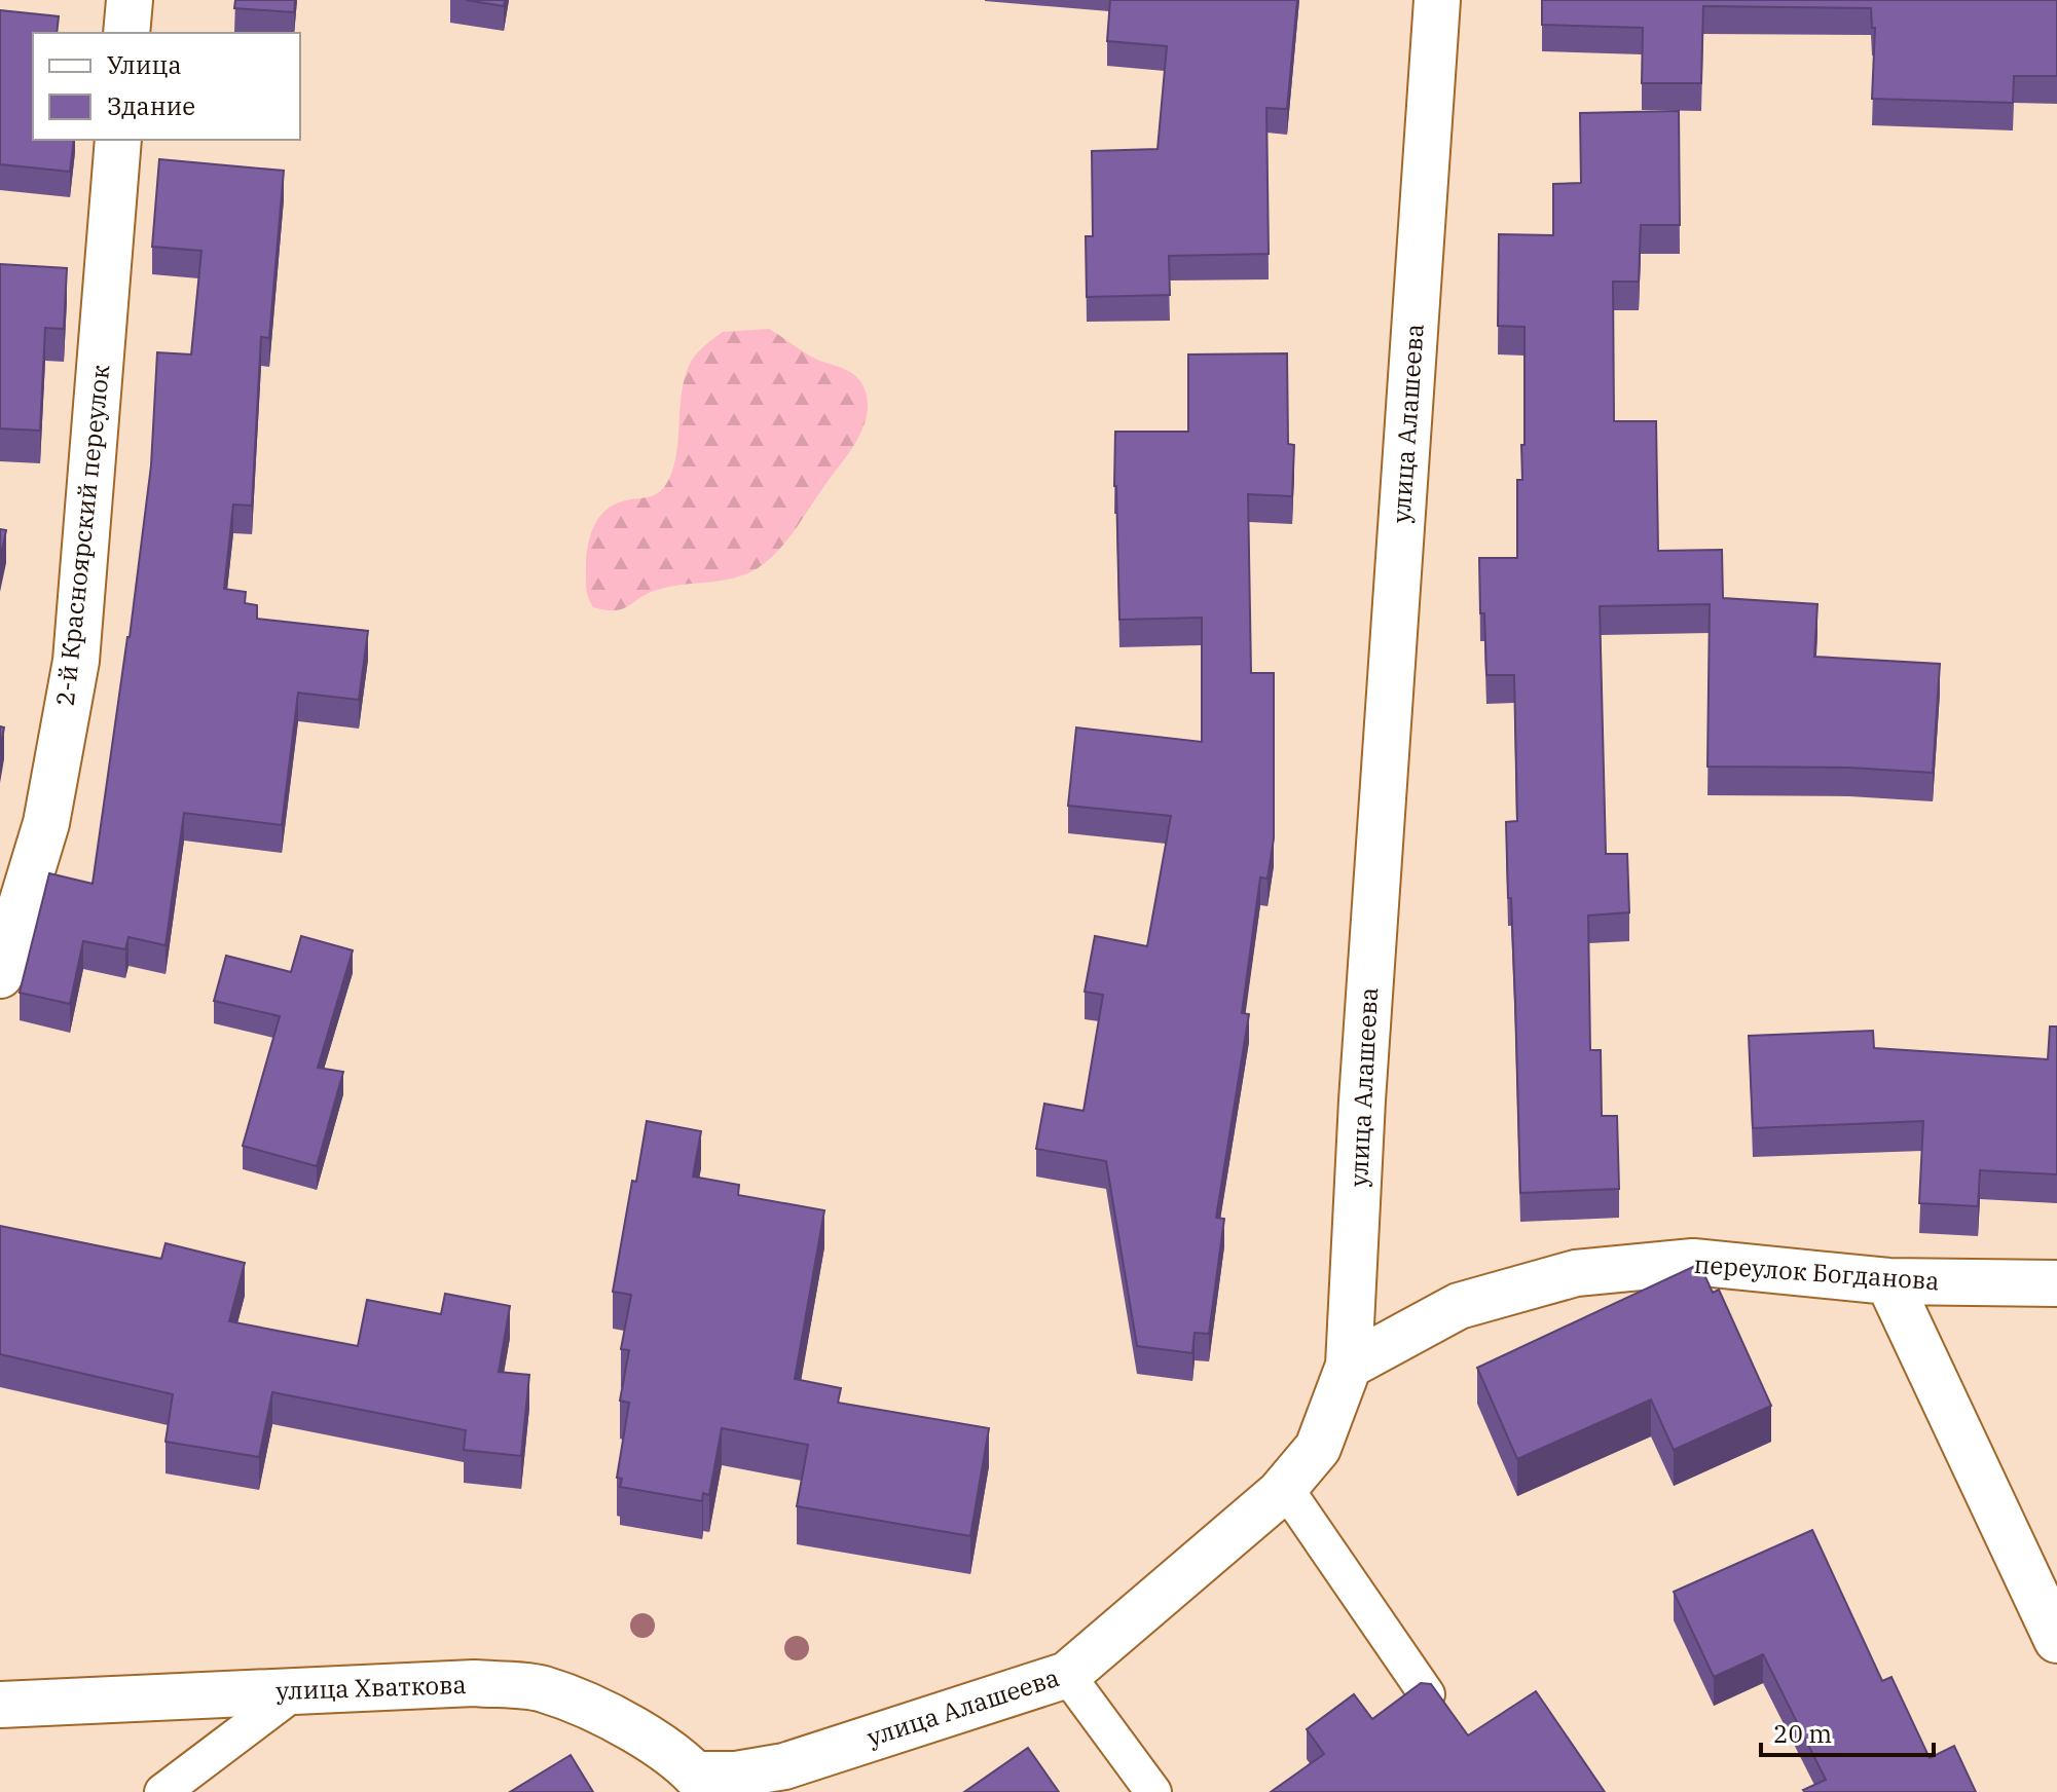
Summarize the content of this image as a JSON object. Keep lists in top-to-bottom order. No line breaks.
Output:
{"streets":{"street":["улица Алашеева","2-й Красноярский переулок","переулок Богданова","улица Хваткова"]},"crossings":[["улица Алашеева","переулок Богданова"],["улица Алашеева","улица Хваткова"]],"legend":["Улица","Здание"],"scale_bar":"20 m"}
